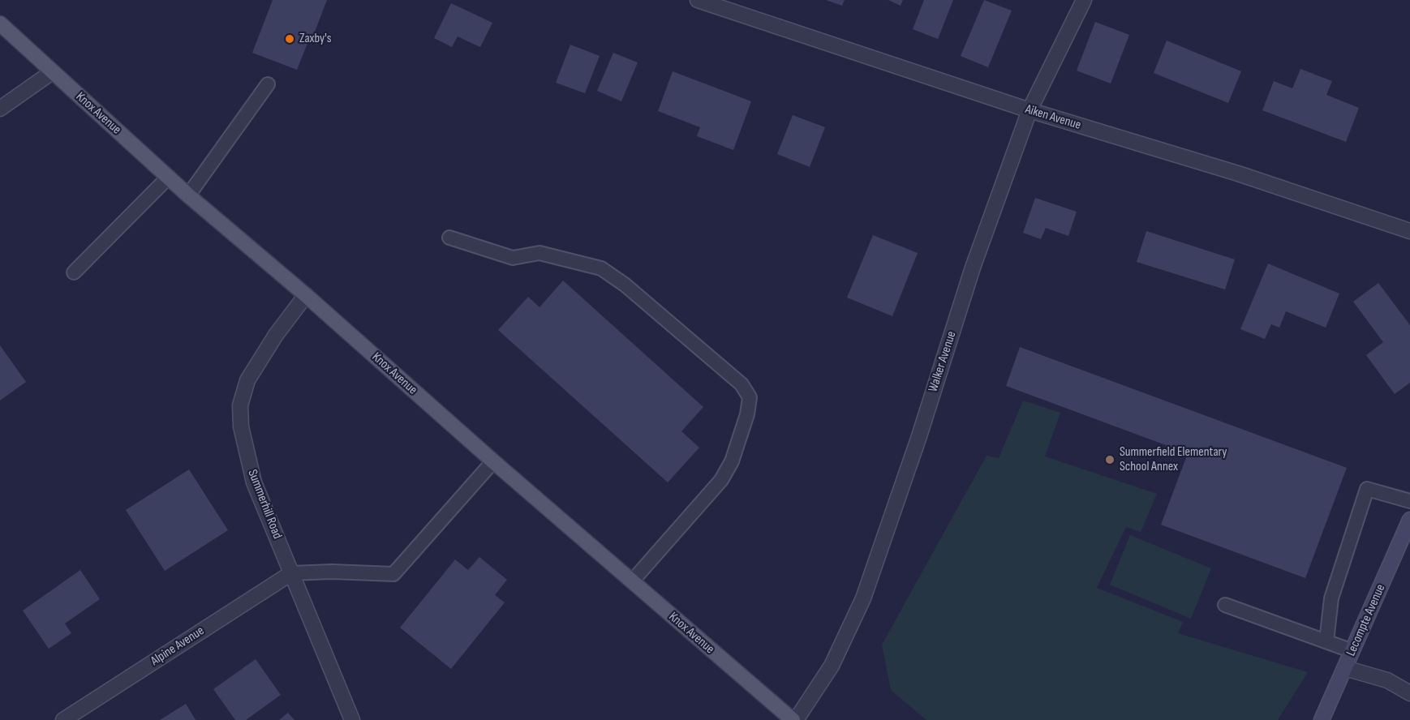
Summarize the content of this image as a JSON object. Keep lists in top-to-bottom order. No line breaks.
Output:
{"streets":{"main road":["Knox Avenue"],"street":["Aiken Avenue","Walker Avenue","Summerhill Road","Lecompte Avenue","Alpine Avenue"]},"crossings":[["Knox Avenue","Summerhill Road"],["Aiken Avenue","Walker Avenue"],["Summerhill Road","Alpine Avenue"]],"places":["Zaxby's","Summerfield Elementary School Annex"]}
